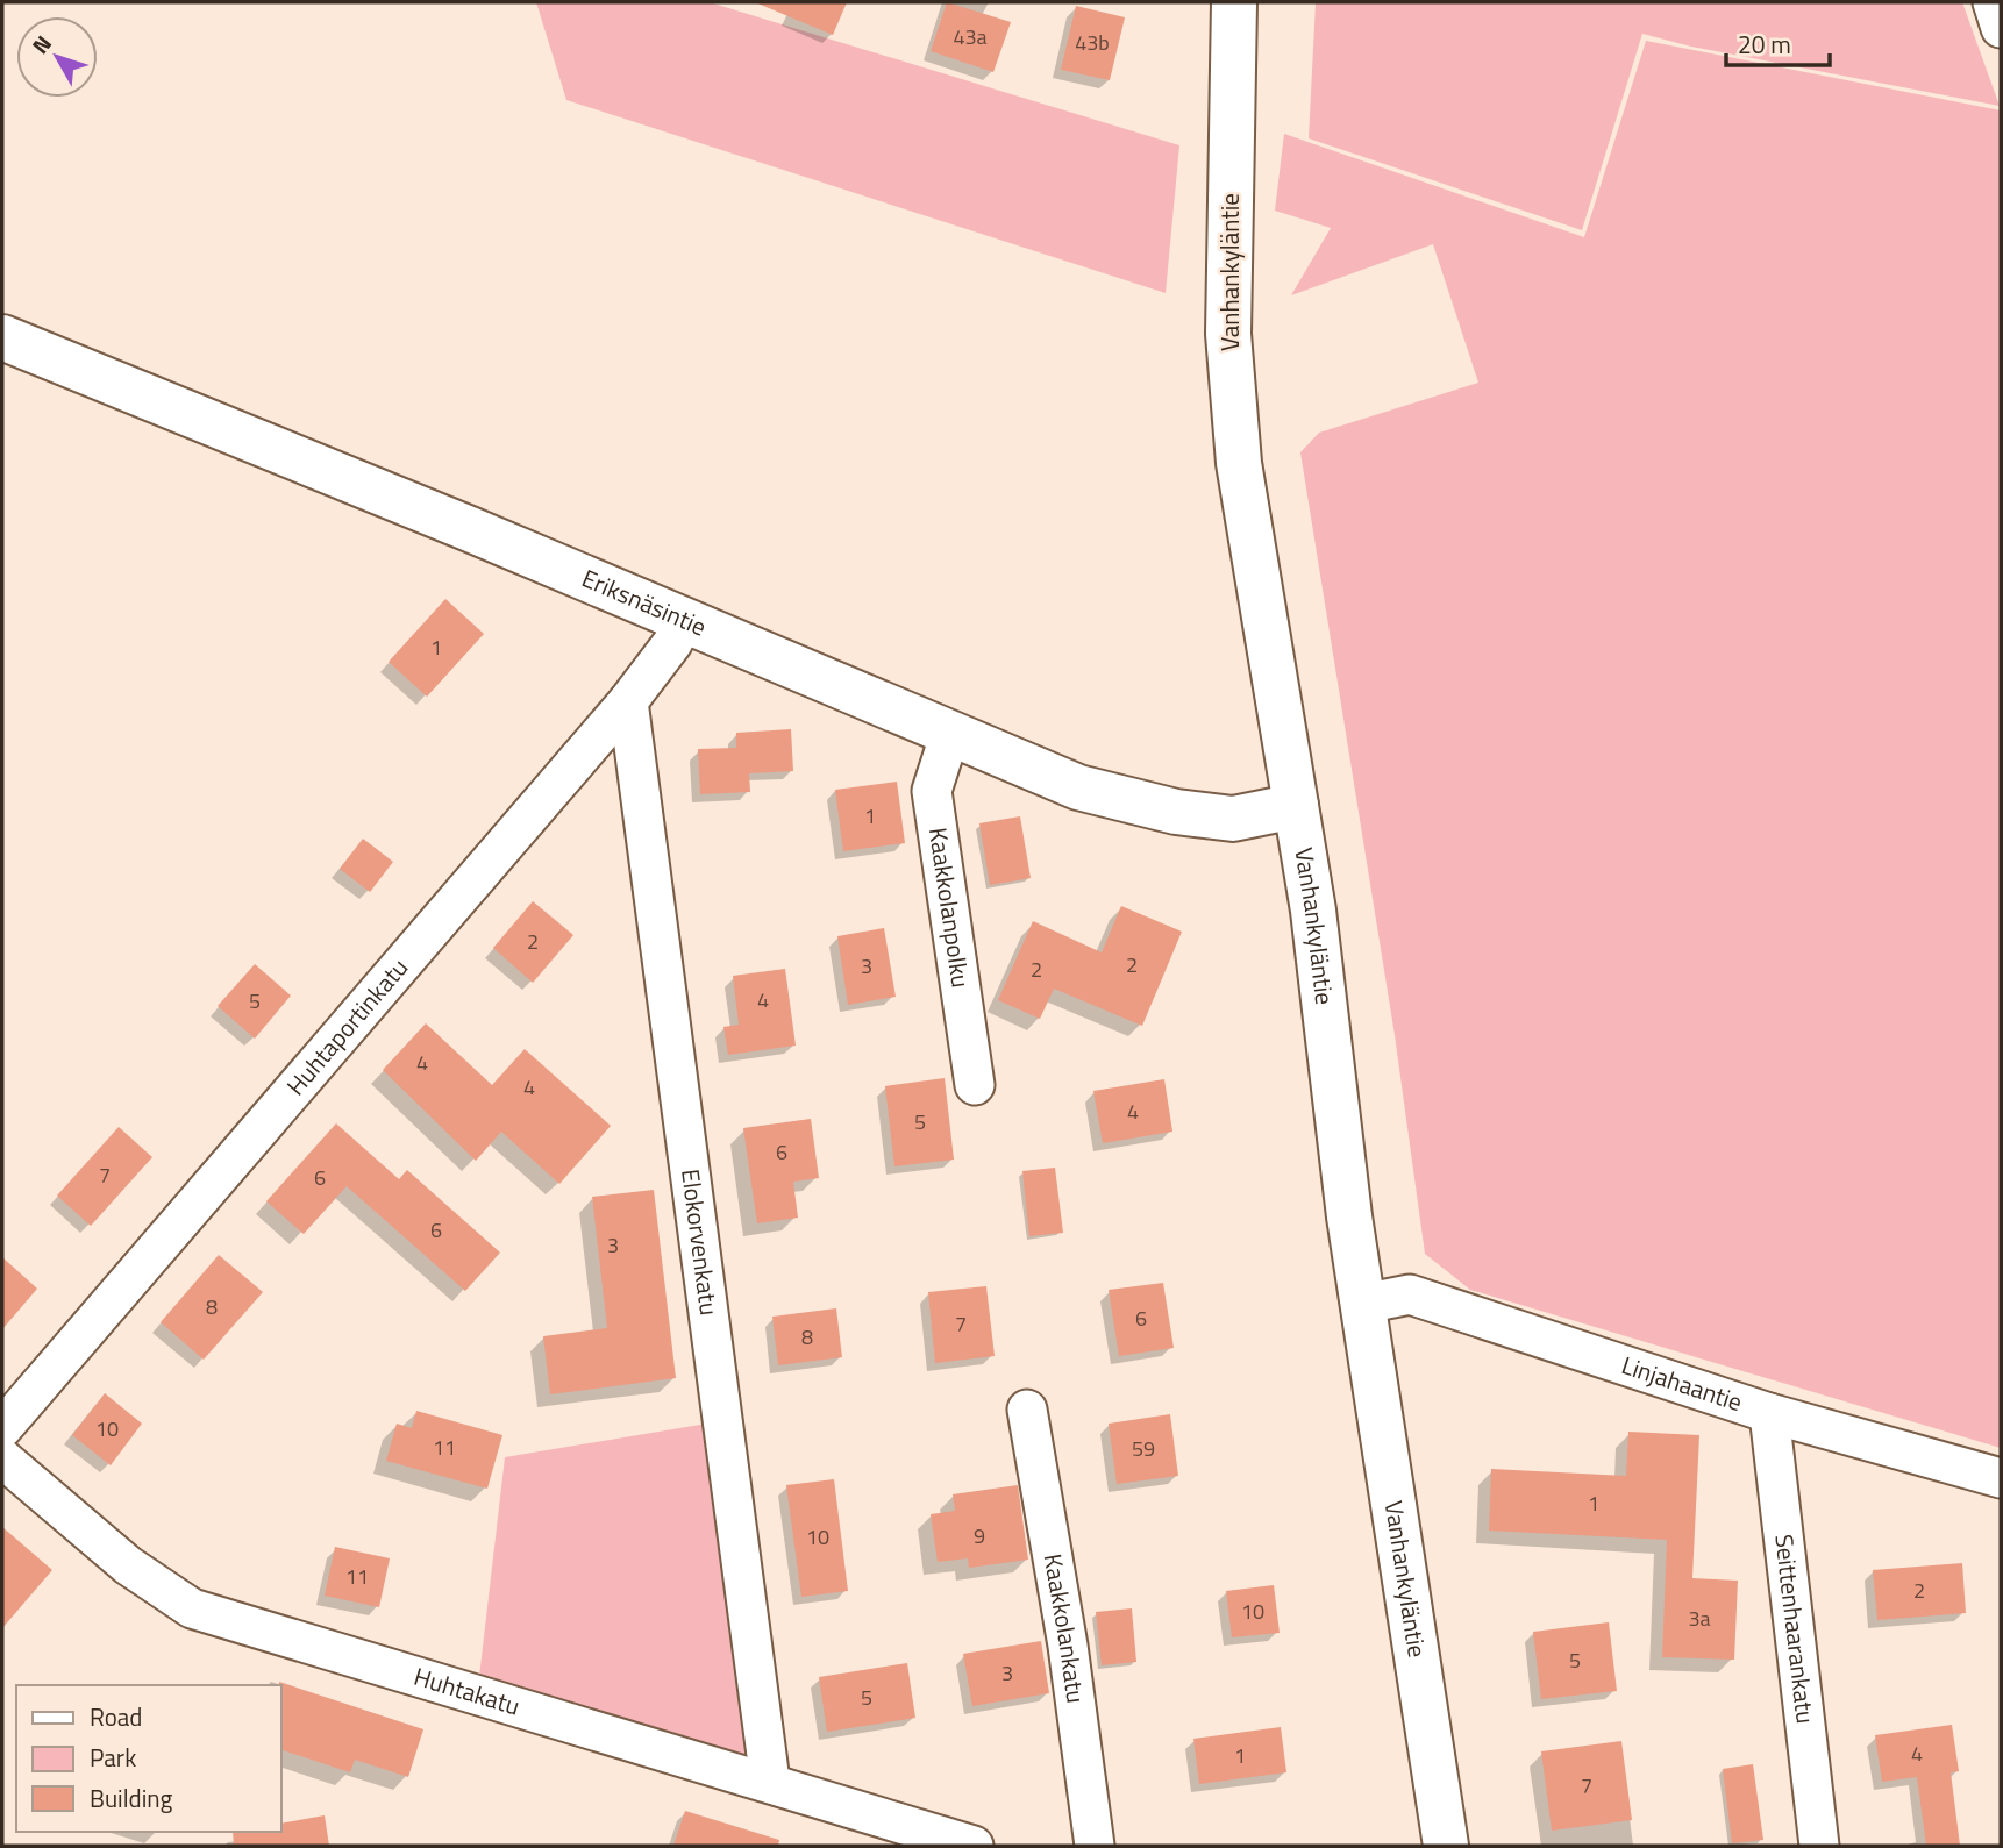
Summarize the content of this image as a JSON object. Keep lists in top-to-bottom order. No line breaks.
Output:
{"streets":{"street":["Vanhankyläntie","Eriksnäsintie","Kaakkolanpolku","Huhtaportinkatu","Elokorvenkatu","Linjahaantie","Kaakkolankatu","Seittenhaarankatu","Huhtakatu"]},"crossings":[["Vanhankyläntie","Eriksnäsintie"],["Vanhankyläntie","Linjahaantie"],["Eriksnäsintie","Kaakkolanpolku"],["Eriksnäsintie","Huhtaportinkatu"],["Huhtaportinkatu","Elokorvenkatu"],["Elokorvenkatu","Huhtakatu"],["Linjahaantie","Seittenhaarankatu"]],"house_numbers":["43a","43b","1","1","2","2","3","2","4","5","4","4","4","5","6","7","6","6","3","8","6","7","8","10","11","59","1","9","10","11","2","10","3a","5","3","5","4","1","7"],"legend":["Road","Park","Building"],"scale_bar":"20 m","north":"top left"}
